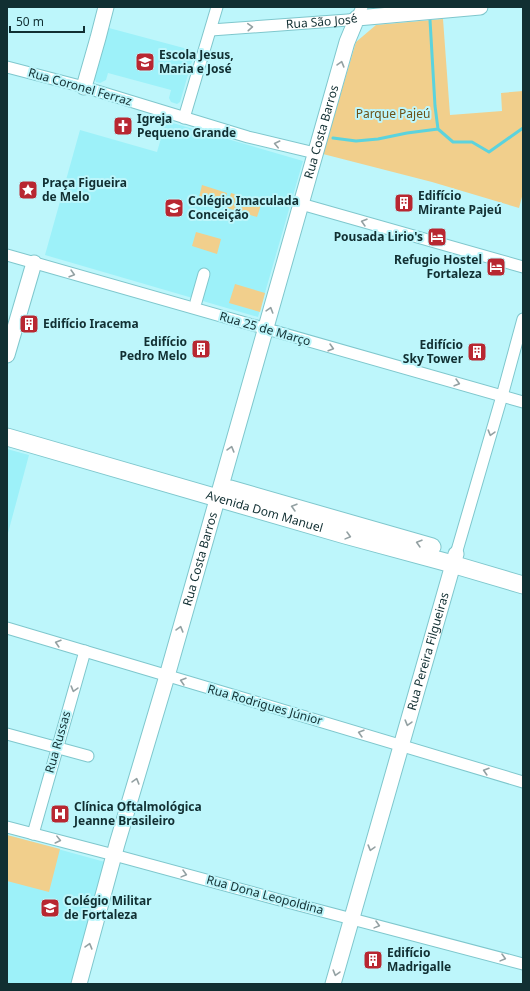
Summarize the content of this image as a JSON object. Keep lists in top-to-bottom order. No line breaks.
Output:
{"streets":{"main road":["Avenida Dom Manuel"],"street":["Rua São José","Rua Coronel Ferraz","Rua Costa Barros","Rua 25 de Março","Rua Pereira Filgueiras","Rua Rodrigues Júnior","Rua Russas","Rua Dona Leopoldina"]},"crossings":[["Rua São José","Rua Costa Barros"],["Rua Coronel Ferraz","Rua Costa Barros"],["Rua Costa Barros","Rua 25 de Março"],["Rua Costa Barros","Avenida Dom Manuel"],["Rua Costa Barros","Rua Rodrigues Júnior"],["Rua Costa Barros","Rua Dona Leopoldina"],["Rua 25 de Março","Rua Pereira Filgueiras"],["Avenida Dom Manuel","Rua Pereira Filgueiras"],["Rua Pereira Filgueiras","Rua Rodrigues Júnior"],["Rua Pereira Filgueiras","Rua Dona Leopoldina"],["Rua Rodrigues Júnior","Rua Russas"],["Rua Russas","Rua Dona Leopoldina"]],"one_way":["Rua São José","Rua Coronel Ferraz","Rua Costa Barros","Rua 25 de Março","Rua Pereira Filgueiras","Rua Rodrigues Júnior","Rua Russas","Rua Dona Leopoldina"],"parks":["Parque Pajeú"],"places":{"school or university":["Escola Jesus, Maria e José","Colégio Imaculada Conceição","Colégio Militar de Fortaleza"],"church":["Igreja Pequeno Grande"],"place":["Praça Figueira de Melo"],"building":["Edifício Mirante Pajeú","Edifício Iracema","Edifício Pedro Melo","Edifício Sky Tower","Edifício Madrigalle"],"hotel":["Pousada Lirio's","Refugio Hostel Fortaleza"],"hospital":["Clínica Oftalmológica Jeanne Brasileiro"]},"scale_bar":"50 m"}
